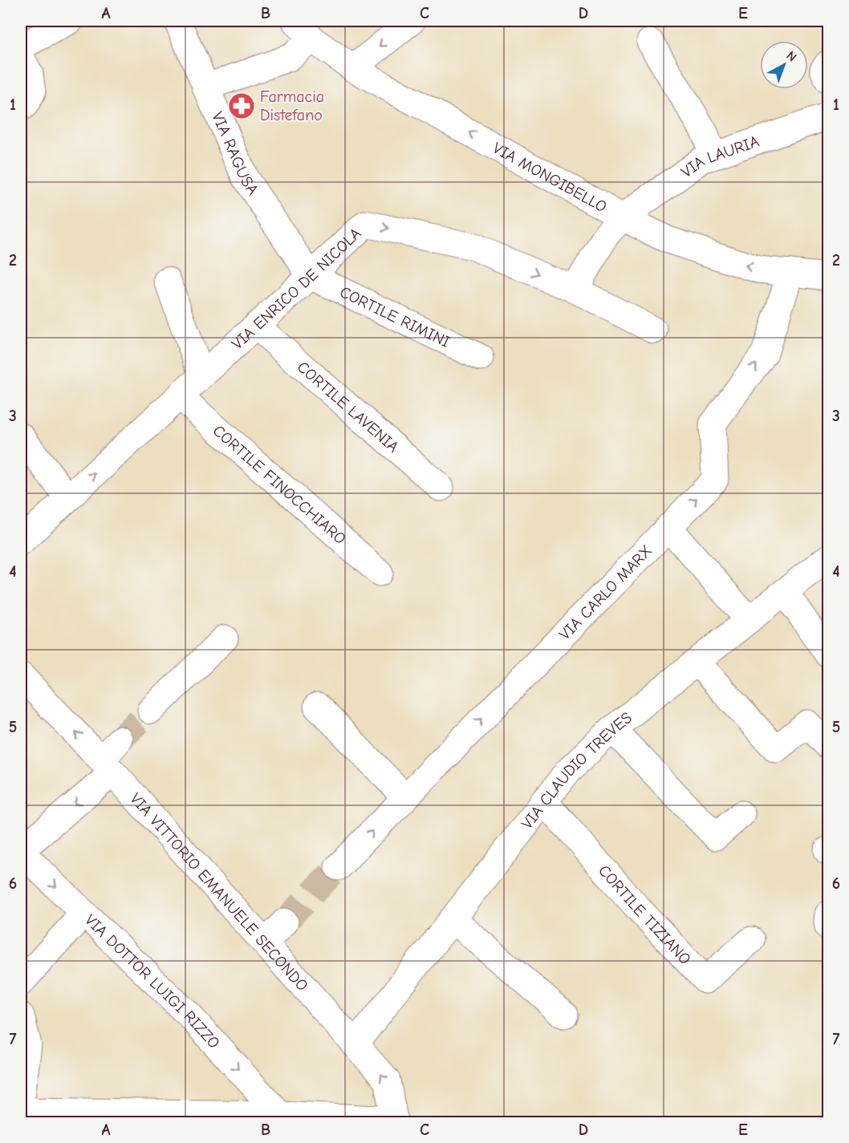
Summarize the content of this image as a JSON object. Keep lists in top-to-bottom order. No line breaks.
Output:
{"streets":{"street":["VIA RAGUSA","VIA LAURIA","VIA MONGIBELLO","VIA ENRICO DE NICOLA","CORTILE RIMINI","CORTILE LAVENIA","CORTILE FINOCCHIARO","VIA CARLO MARX","VIA CLAUDIO TREVES","VIA VITTORIO EMANUELE SECONDO","CORTILE TIZIANO","VIA DOTTOR LUIGI RIZZO"]},"crossings":[["VIA RAGUSA","VIA ENRICO DE NICOLA"],["VIA RAGUSA","CORTILE RIMINI"],["VIA LAURIA","VIA MONGIBELLO"],["VIA MONGIBELLO","VIA CARLO MARX"],["VIA ENRICO DE NICOLA","CORTILE RIMINI"],["VIA ENRICO DE NICOLA","CORTILE LAVENIA"],["VIA ENRICO DE NICOLA","CORTILE FINOCCHIARO"],["VIA CLAUDIO TREVES","VIA VITTORIO EMANUELE SECONDO"],["VIA CLAUDIO TREVES","CORTILE TIZIANO"]],"one_way":["VIA MONGIBELLO","VIA ENRICO DE NICOLA","VIA CARLO MARX","VIA DOTTOR LUIGI RIZZO"],"places":{"pharmacy":["Farmacia Distefano"]},"north":"top right","grid":{"columns":["A","B","C","D","E"],"rows":["1","2","3","4","5","6","7"]}}
